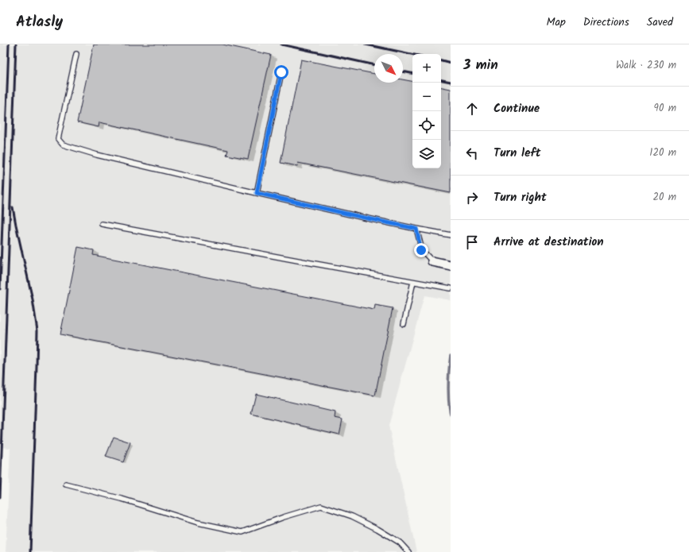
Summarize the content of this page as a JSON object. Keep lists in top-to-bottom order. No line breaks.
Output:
{"north":"bottom right","page":{"header":"Atlasly","nav":["Map","Directions","Saved"],"heading":["3 min","Walk · 230 m"],"map_buttons":["+","−"],"list":[["Continue","90 m"],["Turn left","120 m"],["Turn right","20 m"],"Arrive at destination"]}}
